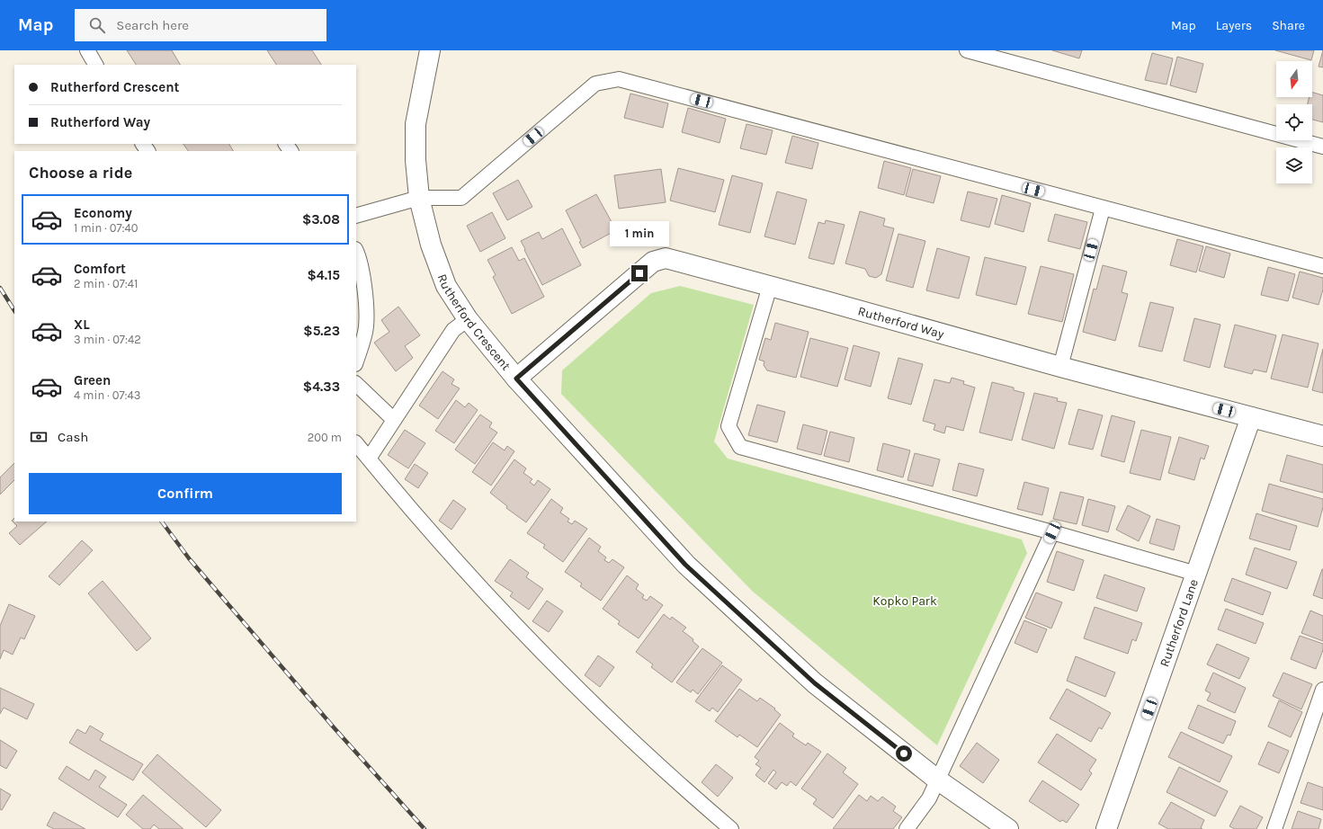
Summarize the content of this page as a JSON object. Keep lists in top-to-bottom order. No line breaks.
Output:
{"streets":{"street":["Rutherford Crescent","Rutherford Way","Rutherford Lane"]},"crossings":[["Rutherford Crescent","Rutherford Way"],["Rutherford Way","Rutherford Lane"]],"parks":["Kopko Park"],"north":"bottom","page":{"header":"Map","search":"Search here","nav":["Map","Layers","Share"],"banner":["Rutherford Crescent","Rutherford Way"],"heading":"Choose a ride","list":[{"name":"Economy","note":"1 min · 07:40","value":"$3.08"},{"name":"Comfort","note":"2 min · 07:41","value":"$4.15"},{"name":"XL","note":"3 min · 07:42","value":"$5.23"},{"name":"Green","note":"4 min · 07:43","value":"$4.33"}],"bubble":"1 min","pay":["Cash","200 m"],"buttons":"Confirm"}}
